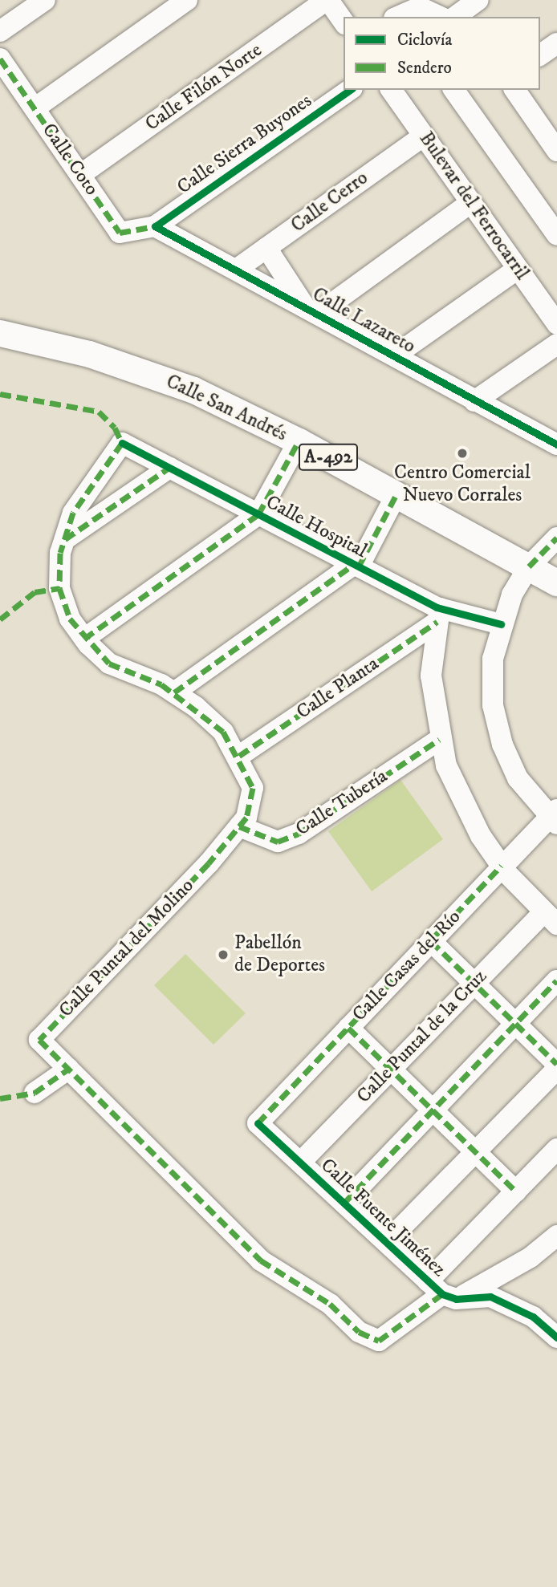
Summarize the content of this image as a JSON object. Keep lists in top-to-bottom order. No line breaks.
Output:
{"streets":{"main road":["Calle San Andrés","A-492"],"street":["Calle Filón Norte","Calle Sierra Buyones","Calle Coto","Calle Cerro","Bulevar del Ferrocarril","Calle Lazareto","Calle Hospital","Calle Planta","Calle Tubería","Calle Puntal del Molino","Calle Casas del Río","Calle Puntal de la Cruz","Calle Fuente Jiménez"]},"crossings":[["Calle Filón Norte","Calle Coto"],["Calle Sierra Buyones","Calle Coto"],["Calle Sierra Buyones","Calle Lazareto"],["Calle Coto","Calle Lazareto"],["Calle Cerro","Bulevar del Ferrocarril"],["Calle Cerro","Calle Lazareto"],["Calle Hospital","Calle Planta"],["Calle Hospital","Calle Puntal del Molino"],["Calle Planta","Calle Puntal del Molino"],["Calle Tubería","Calle Puntal del Molino"],["Calle Puntal del Molino","Calle Fuente Jiménez"],["Calle Casas del Río","Calle Fuente Jiménez"],["Calle Puntal de la Cruz","Calle Fuente Jiménez"]],"places":["Centro Comercial Nuevo Corrales","Pabellón de Deportes"],"legend":["Ciclovía","Sendero"]}
